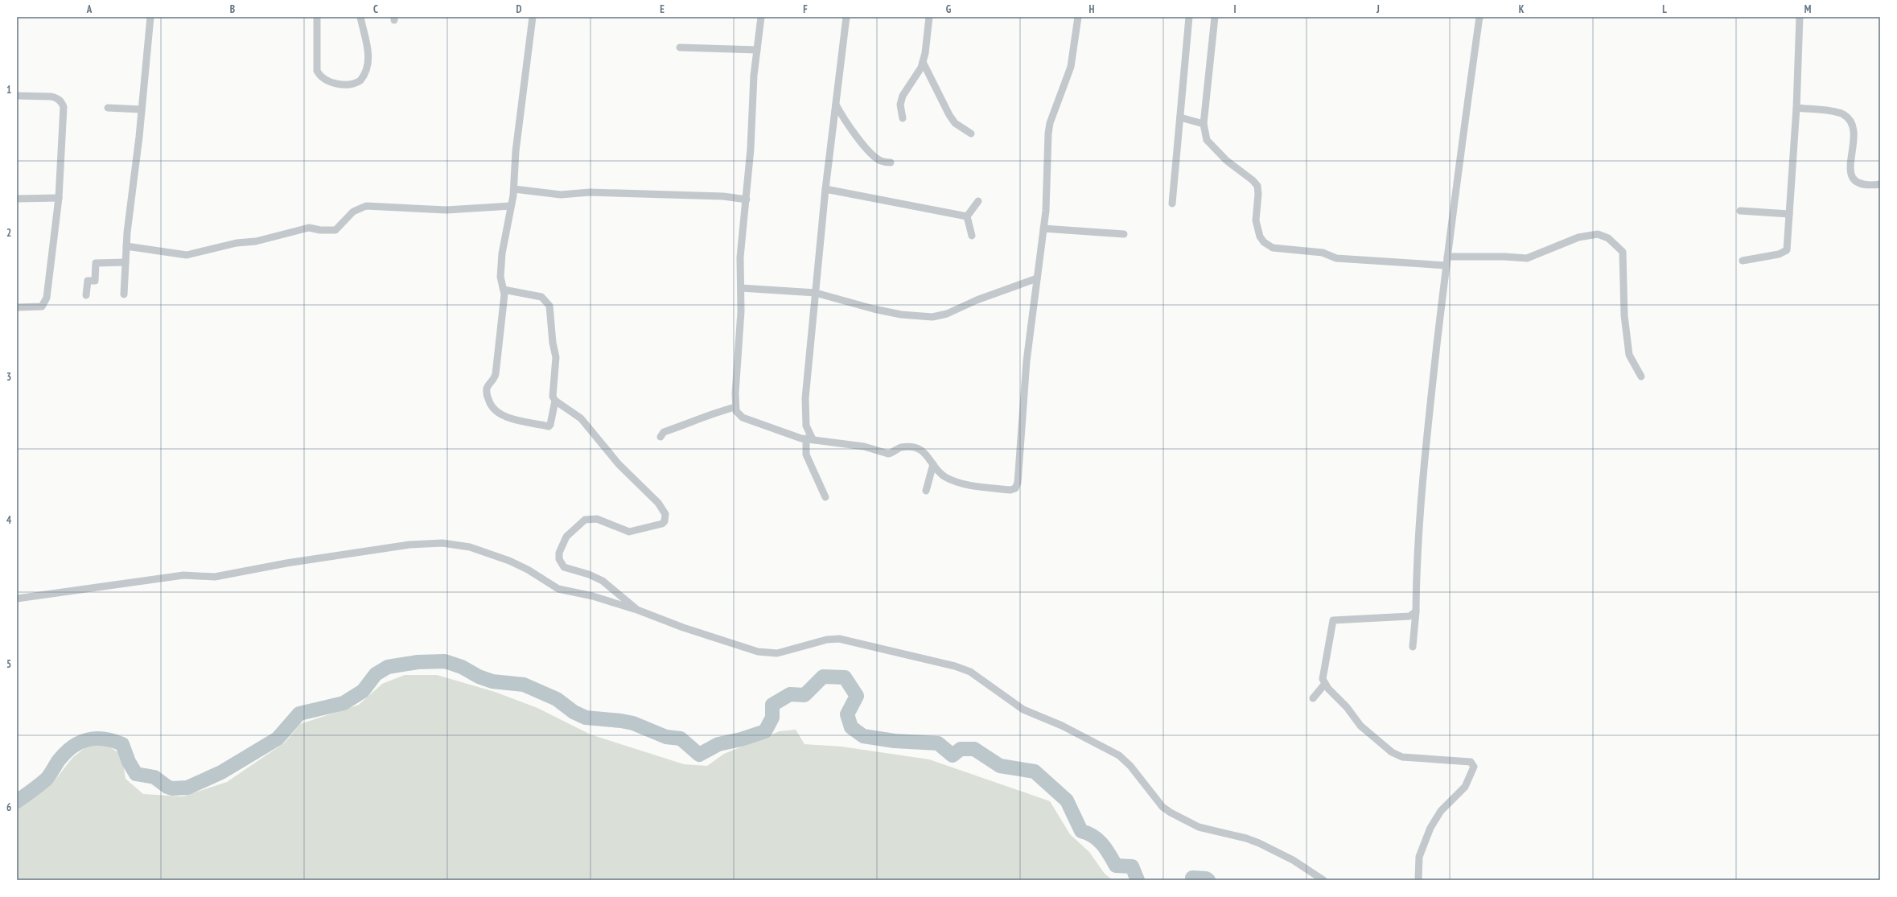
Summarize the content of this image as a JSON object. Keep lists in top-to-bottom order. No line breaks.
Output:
{"grid":{"columns":["A","B","C","D","E","F","G","H","I","J","K","L","M"],"rows":["1","2","3","4","5","6"]}}
